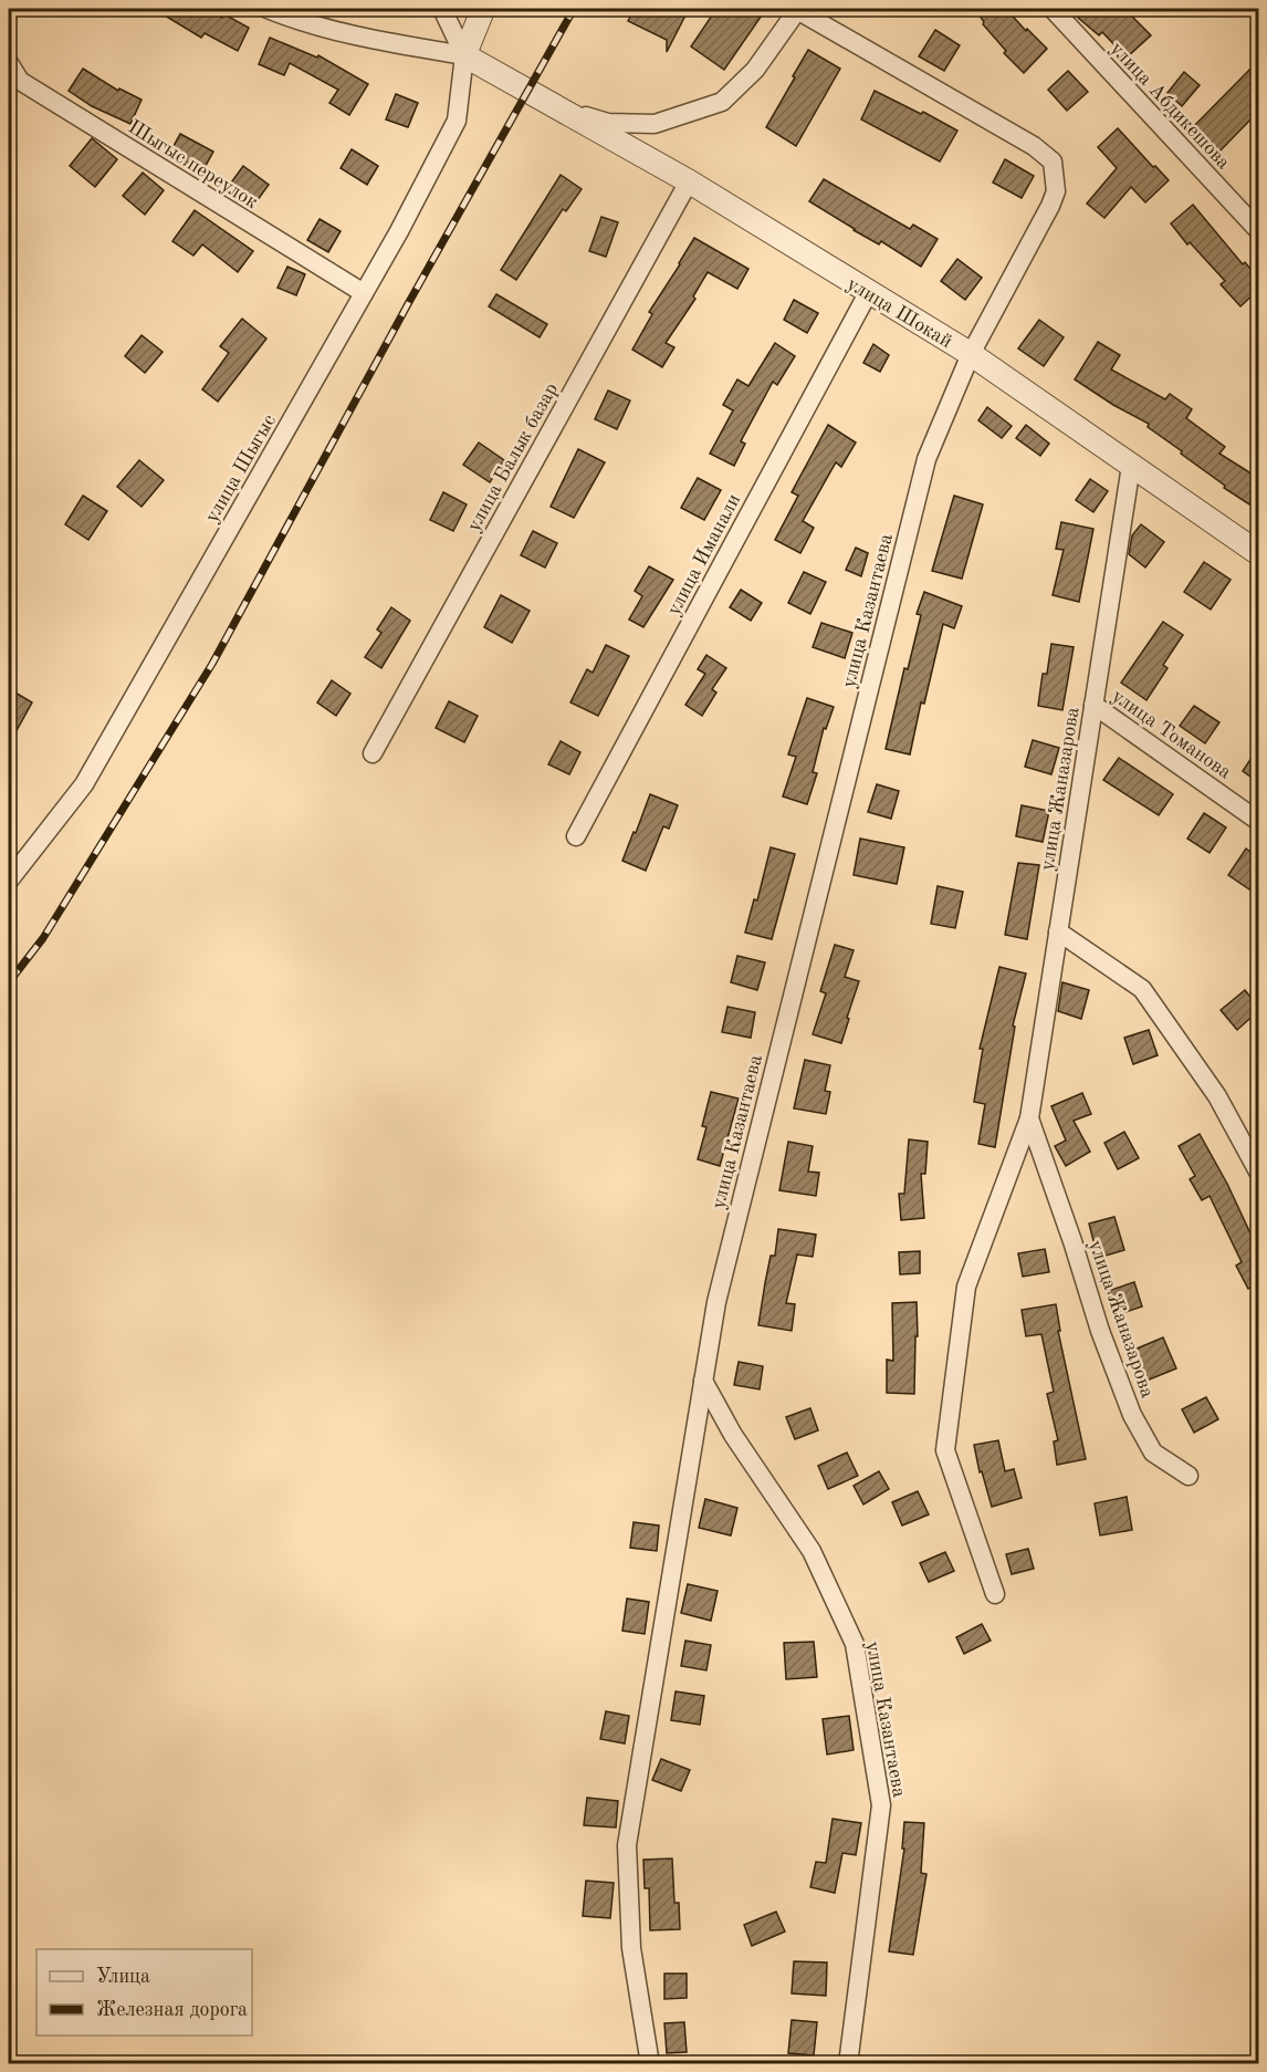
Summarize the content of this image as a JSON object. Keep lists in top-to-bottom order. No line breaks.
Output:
{"streets":{"street":["улица Абдикешова","Шыгыс переулок","улица Шокай","улица Балык базар","улица Шыгыс","улица Иманали","улица Казантаева","улица Томанова","улица Жаназарова"]},"crossings":[["Шыгыс переулок","улица Шыгыс"],["улица Шокай","улица Балык базар"],["улица Шокай","улица Шыгыс"],["улица Шокай","улица Иманали"],["улица Шокай","улица Казантаева"],["улица Шокай","улица Жаназарова"],["улица Томанова","улица Жаназарова"]],"legend":["Улица","Железная дорога"]}
